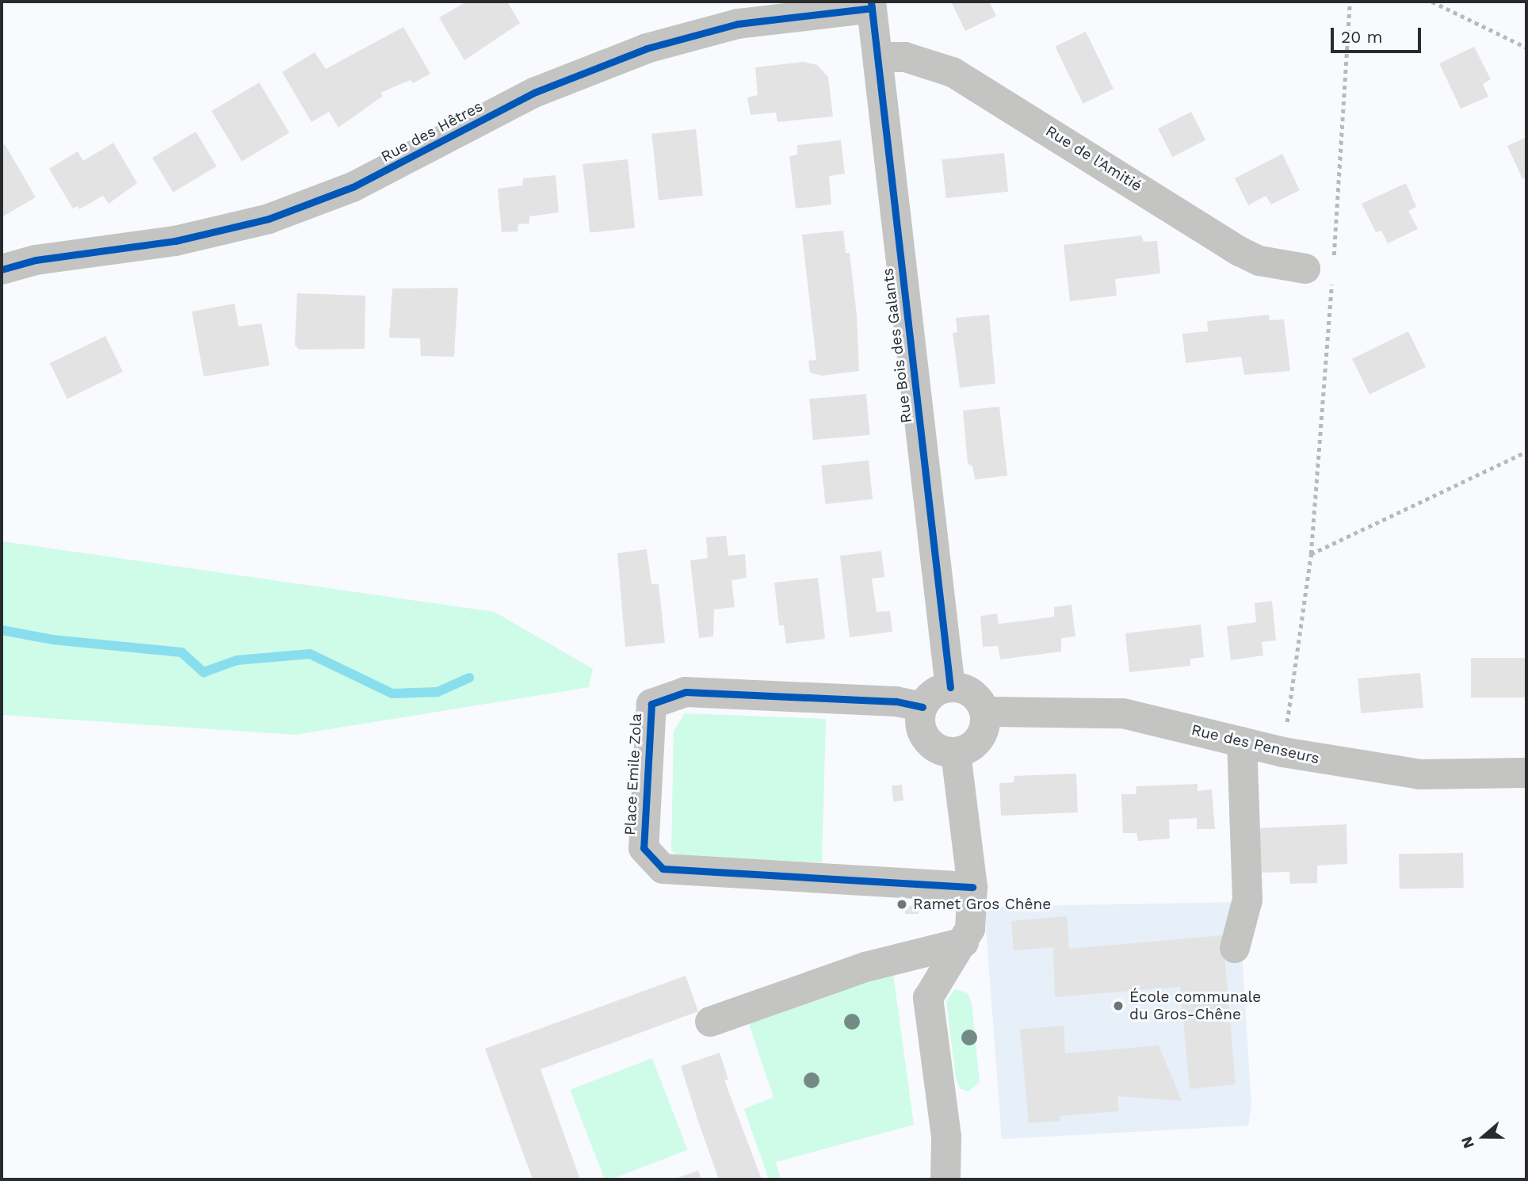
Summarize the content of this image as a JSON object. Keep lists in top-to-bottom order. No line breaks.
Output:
{"streets":{"street":["Rue des Hêtres","Rue de l'Amitié","Rue Bois des Galants","Rue des Penseurs","Place Emile Zola"]},"crossings":[["Rue des Hêtres","Rue Bois des Galants"],["Rue de l'Amitié","Rue Bois des Galants"],["Rue Bois des Galants","Rue des Penseurs"],["Rue Bois des Galants","Place Emile Zola"],["Rue des Penseurs","Place Emile Zola"]],"places":["Ramet Gros Chêne","École communale du Gros-Chêne"],"scale_bar":"20 m","north":"left"}
